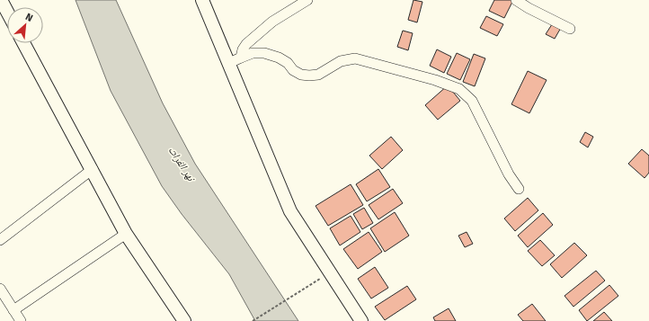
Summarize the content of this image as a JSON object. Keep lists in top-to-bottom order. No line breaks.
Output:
{"water":["نهر الفرات"],"north":"top right"}
